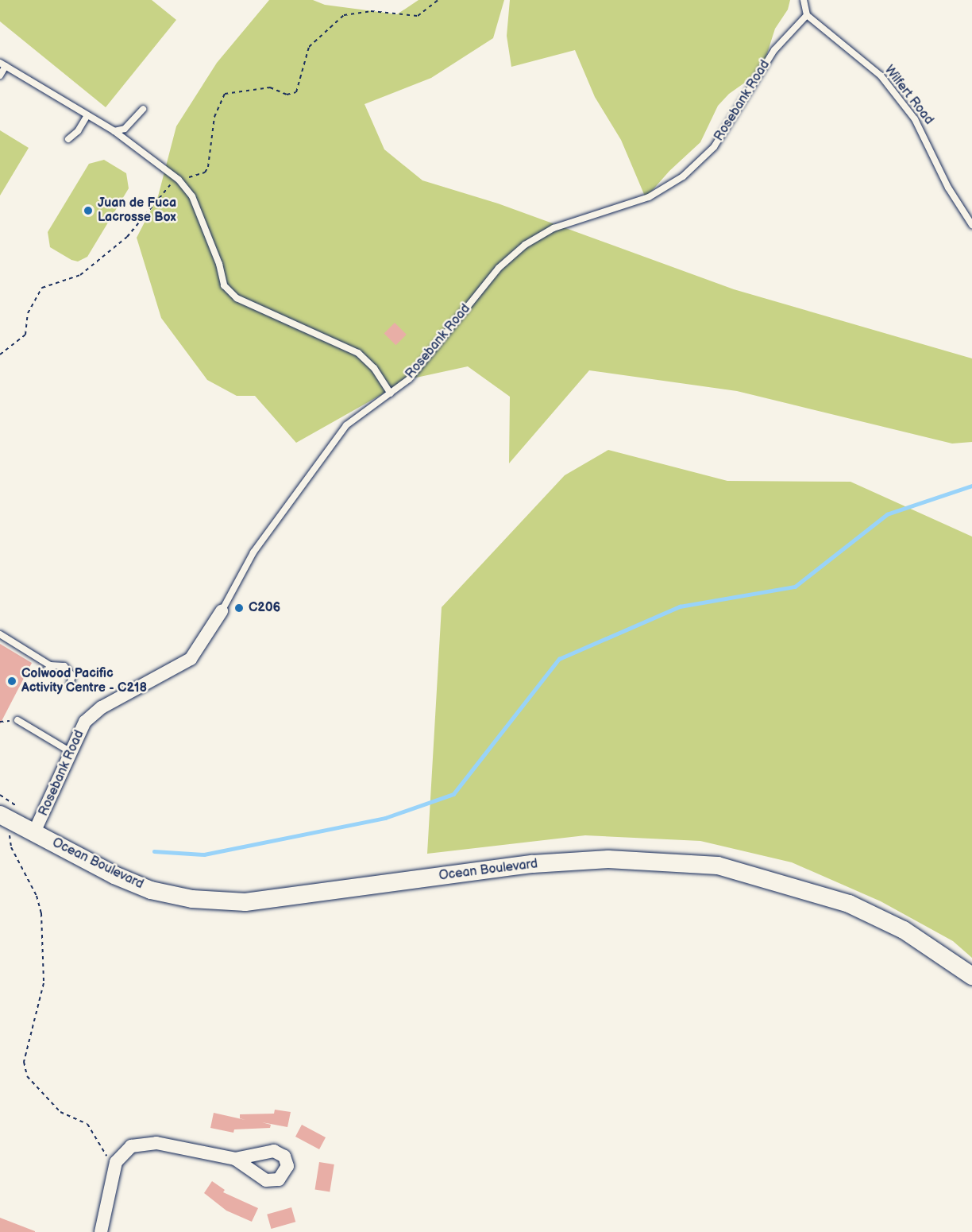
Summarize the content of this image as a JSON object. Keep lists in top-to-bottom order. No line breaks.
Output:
{"streets":{"street":["Rosebank Road","Ocean Boulevard"],"lane":["Wilfert Road"]},"crossings":[["Wilfert Road","Rosebank Road"],["Rosebank Road","Ocean Boulevard"]],"places":["Juan de Fuca Lacrosse Box","C206","Colwood Pacific Activity Centre - C218"]}
